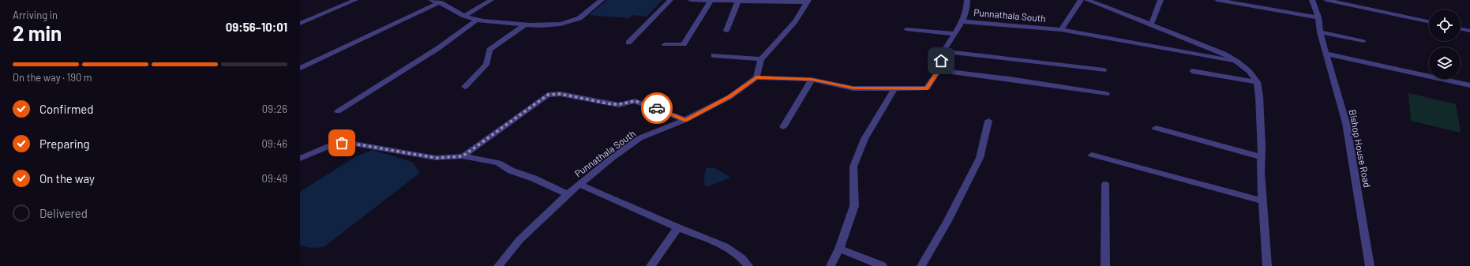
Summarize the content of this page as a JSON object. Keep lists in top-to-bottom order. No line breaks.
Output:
{"streets":{"street":["Punnathala South","Bishop House Road"]},"page":{"heading":["2 min","Arriving in","09:56–10:01"],"bar":"On the way · 190 m","list":[["Confirmed","09:26"],["Preparing","09:46"],["On the way","09:49"],"Delivered"]}}
